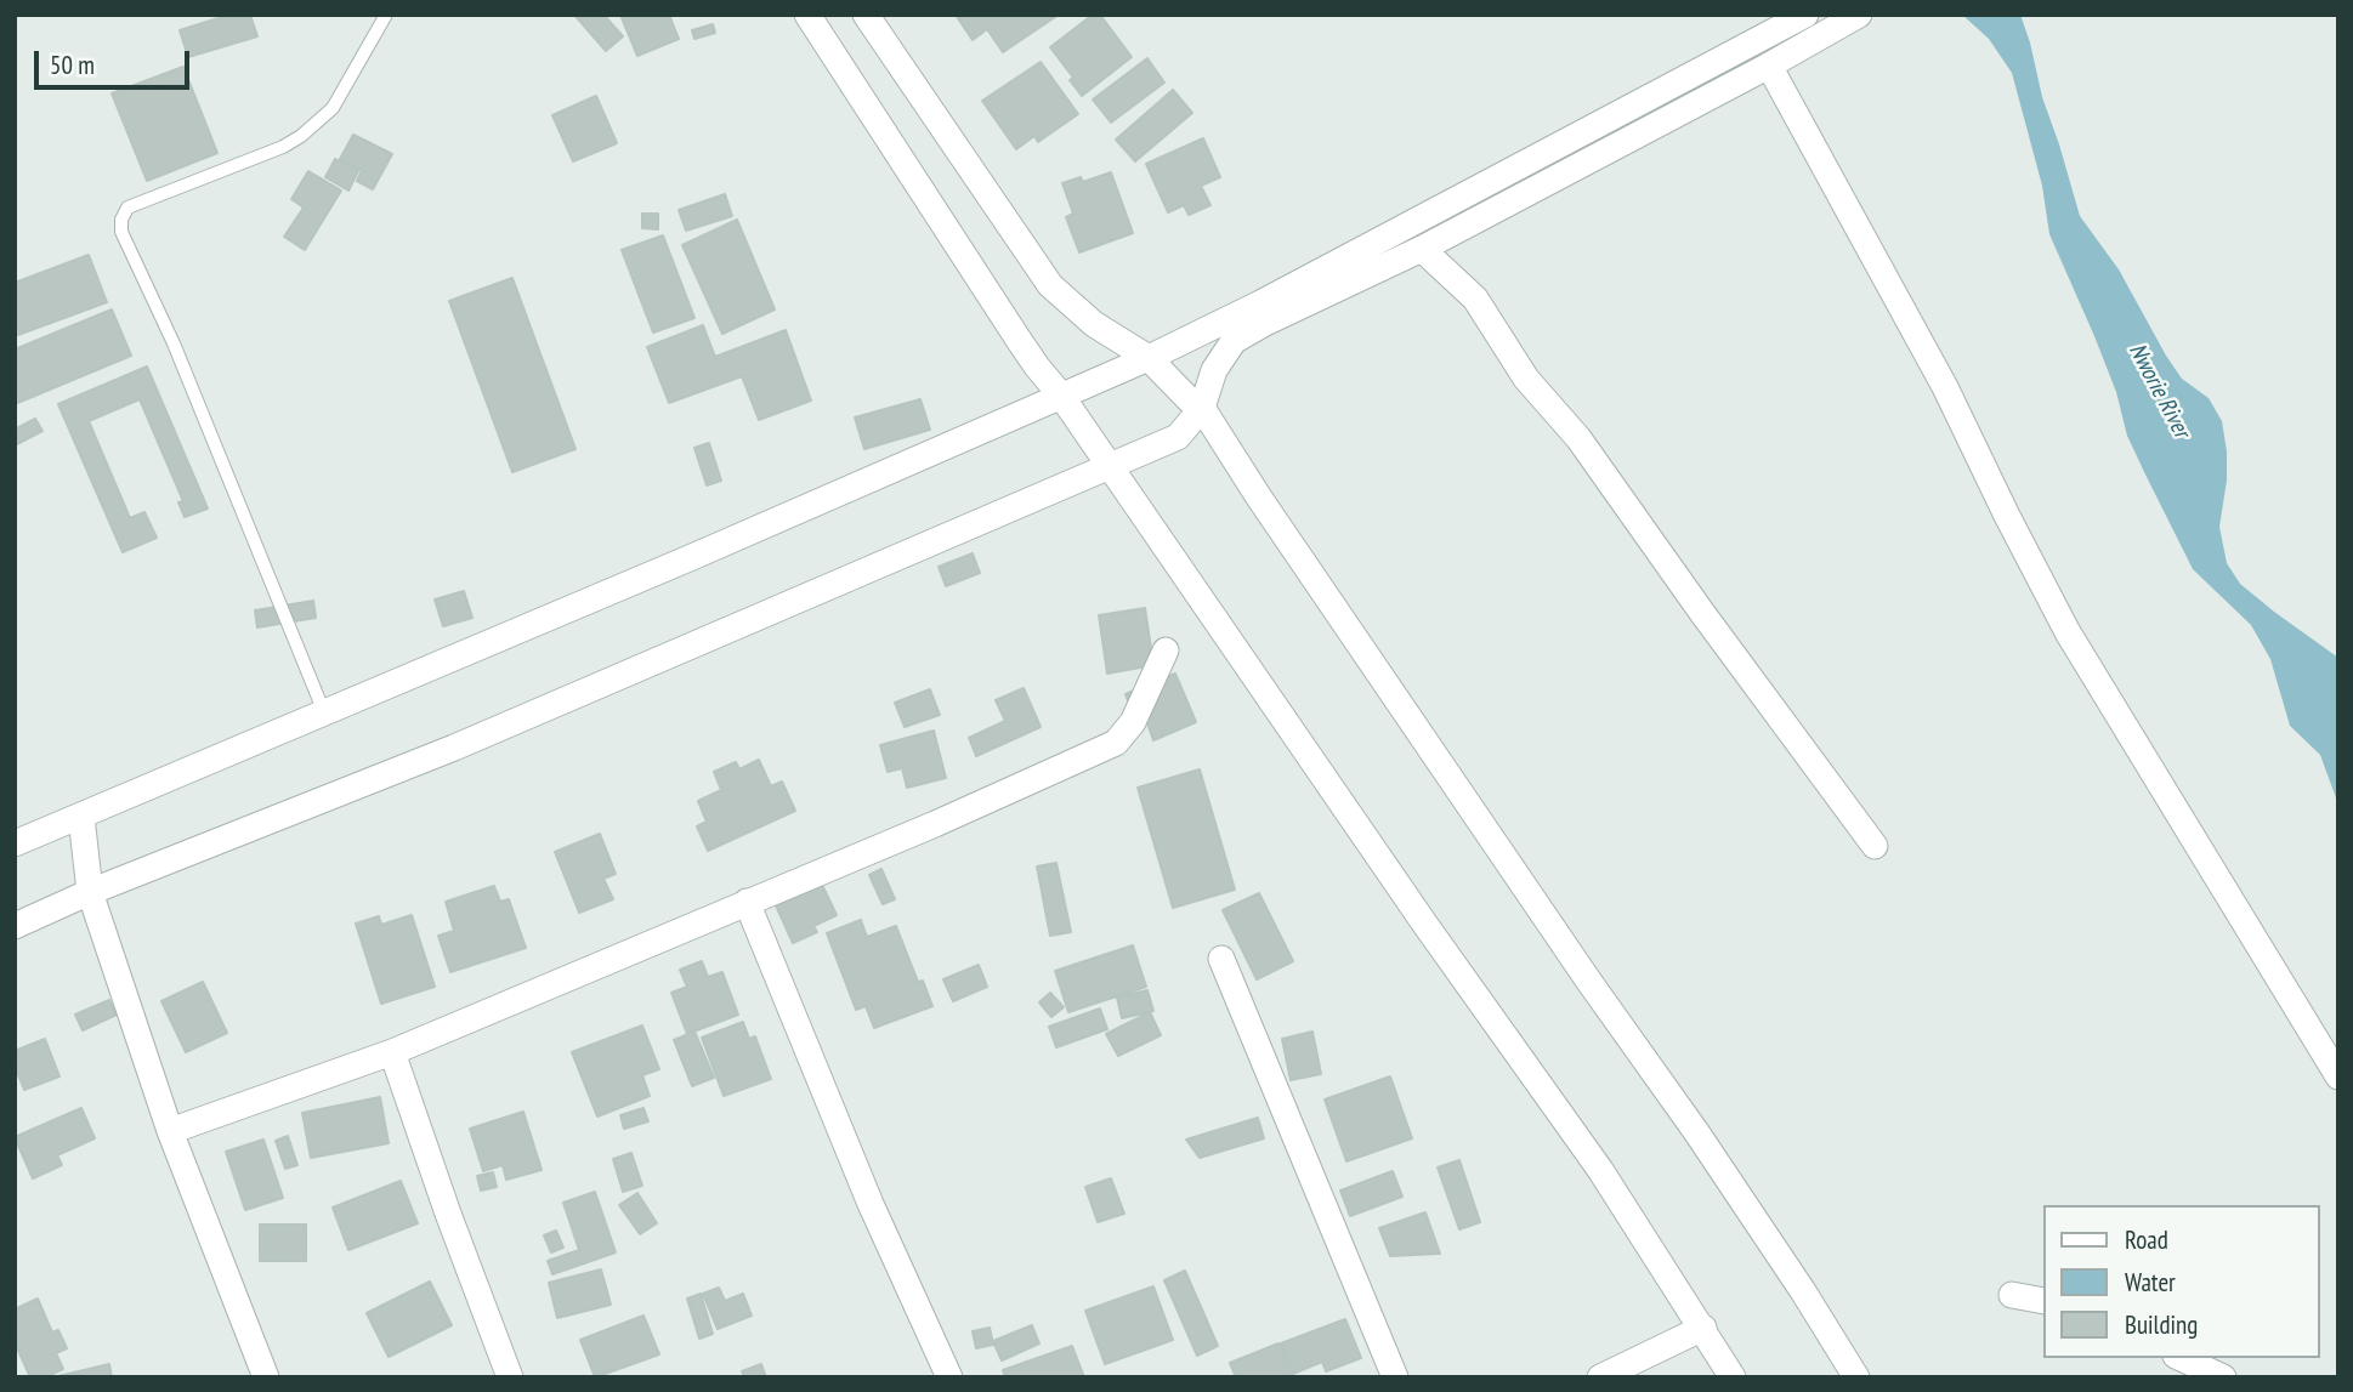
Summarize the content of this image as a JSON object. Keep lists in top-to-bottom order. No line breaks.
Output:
{"water":["Nworie River"],"legend":["Road","Water","Building"],"scale_bar":"50 m"}
